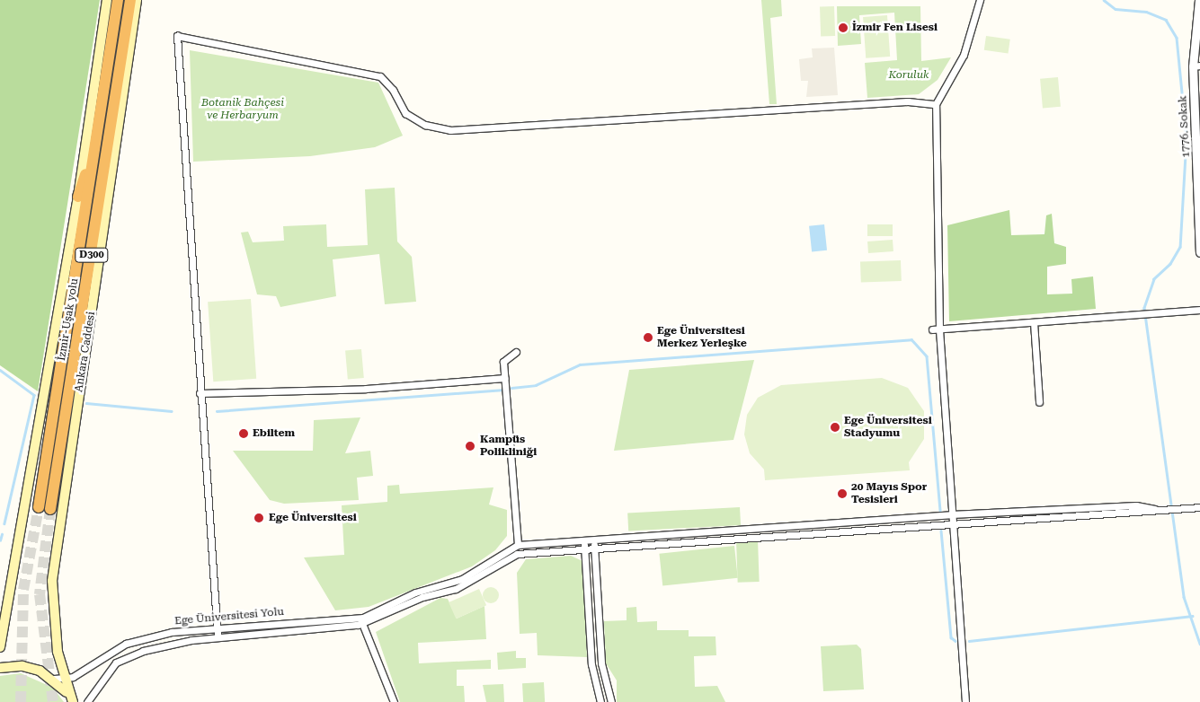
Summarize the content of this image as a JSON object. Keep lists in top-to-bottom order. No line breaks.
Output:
{"streets":{"highway":["D300","İzmir-Uşak yolu","Ankara Caddesi"],"street":["1776. Sokak","Ege Üniversitesi Yolu"]},"crossings":[["İzmir-Uşak yolu","Ankara Caddesi"],["Ankara Caddesi","Ege Üniversitesi Yolu"]],"parks":["Koruluk","Botanik Bahçesi ve Herbaryum"],"places":["İzmir Fen Lisesi","Ege Üniversitesi Merkez Yerleşke","Ege Üniversitesi Stadyumu","Ebiltem","Kampüs Polikliniği","20 Mayıs Spor Tesisleri","Ege Üniversitesi"]}
